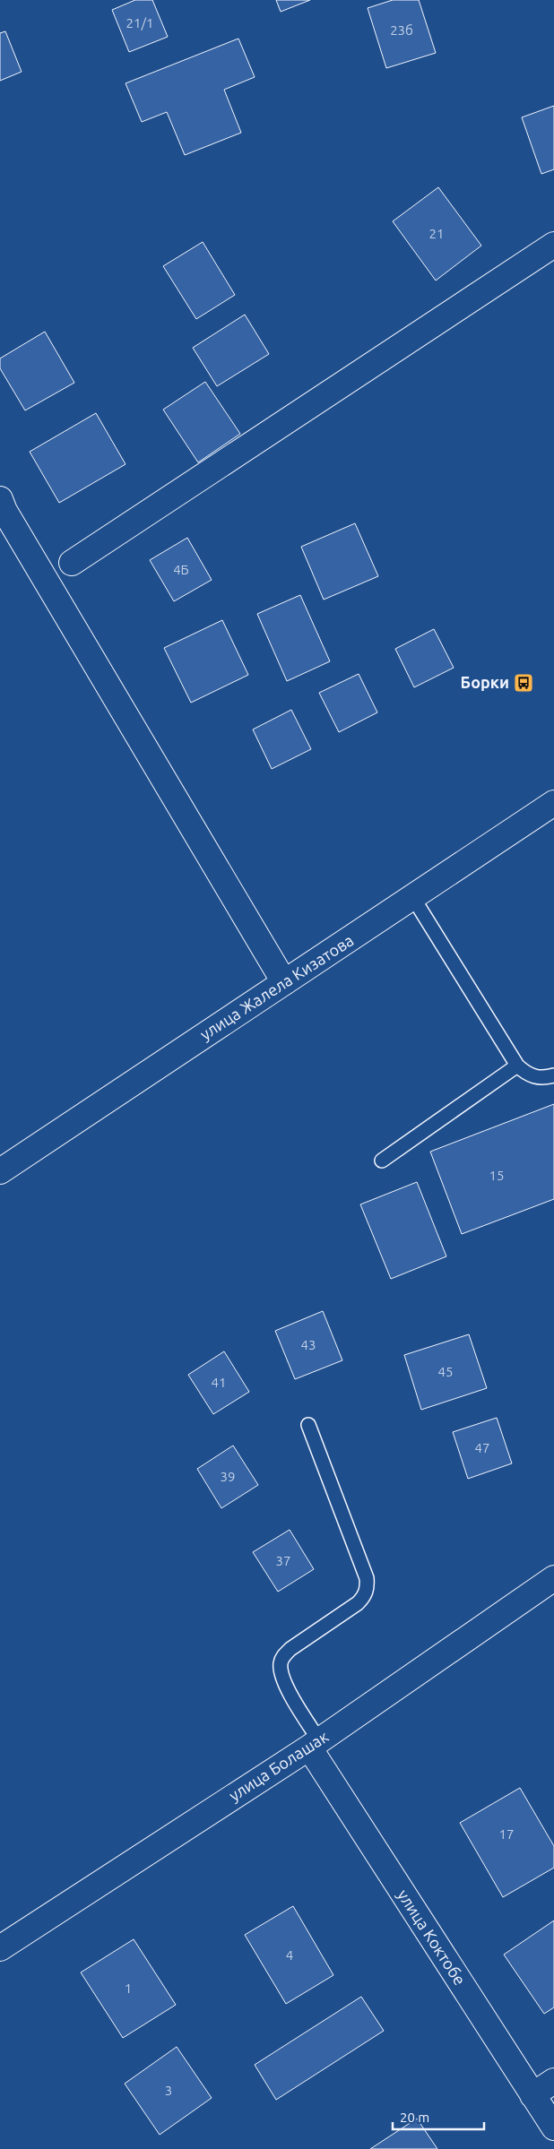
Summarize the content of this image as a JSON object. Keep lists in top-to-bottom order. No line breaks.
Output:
{"streets":{"street":["улица Жалела Кизатова","улица Болашак","улица Коктобе"]},"crossings":[["улица Болашак","улица Коктобе"]],"places":{"bus stop":["Борки"]},"house_numbers":["21/1","23б","21","4Б","15","43","45","41","47","39","37","17","4","1","3"],"scale_bar":"20 m"}
